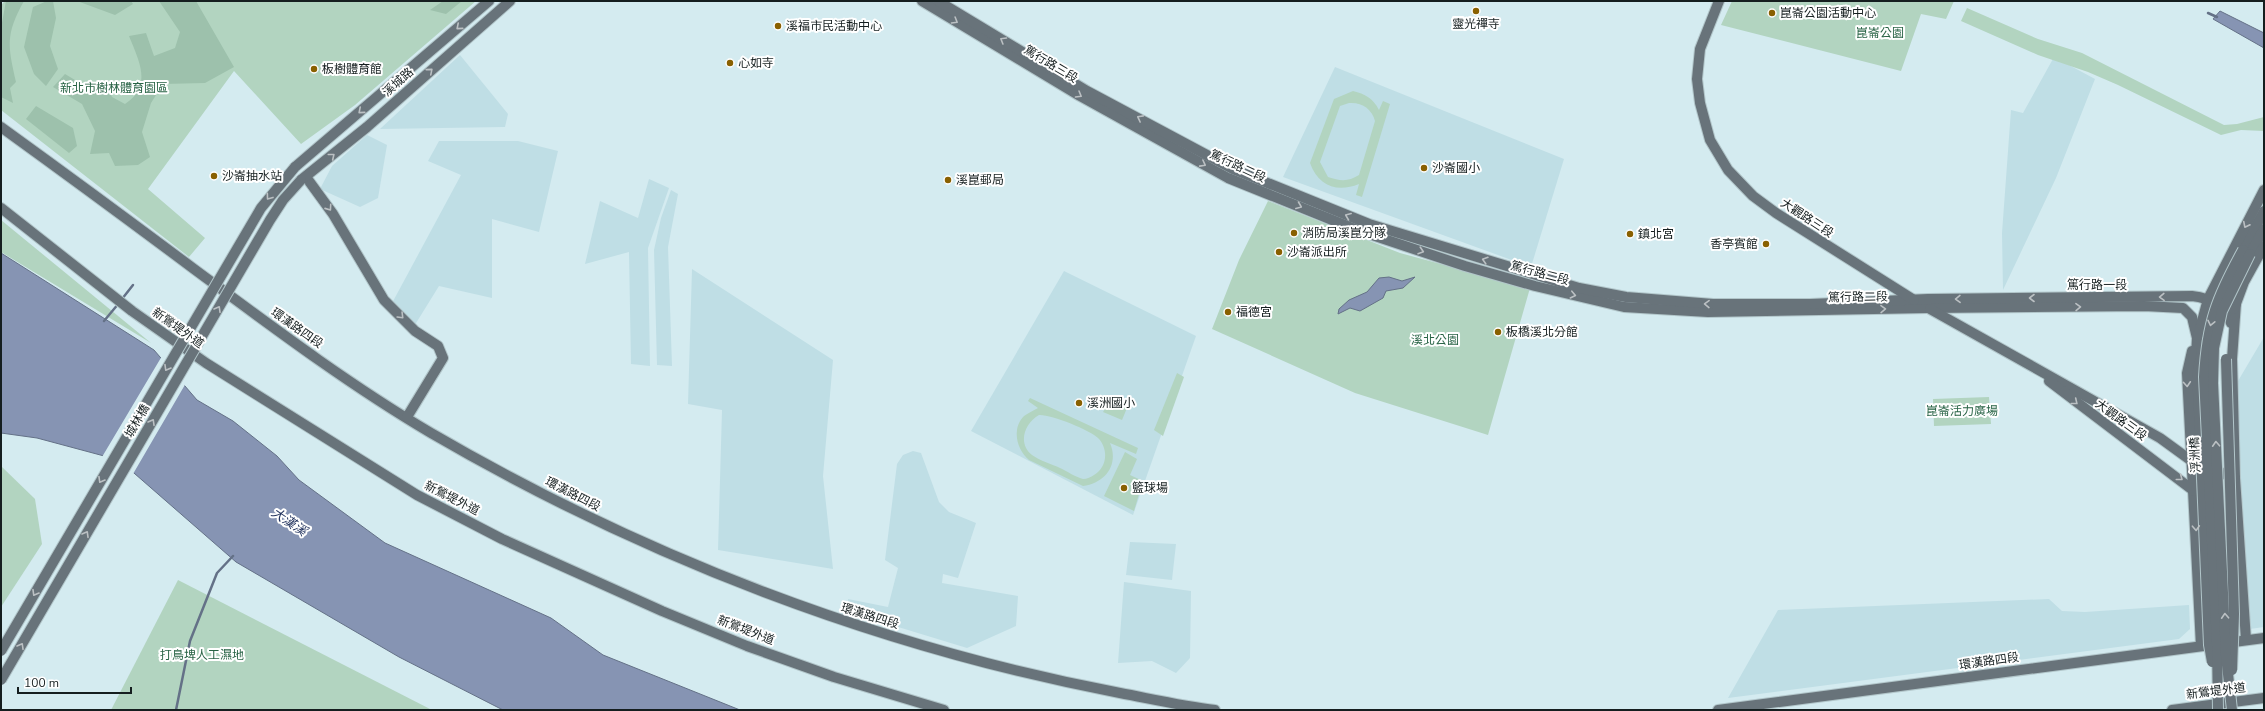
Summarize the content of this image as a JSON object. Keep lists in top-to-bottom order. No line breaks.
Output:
{"streets":{"street":["篤行路三段","溪城路","篤行路二段","大觀路三段","篤行路一段","新鶯堤外道","環漢路四段","城林橋","浮洲橋"]},"crossings":[["篤行路三段","篤行路二段"],["溪城路","城林橋"],["篤行路二段","大觀路三段"],["篤行路二段","篤行路一段"],["大觀路三段","篤行路一段"],["篤行路一段","浮洲橋"]],"water":["大漢溪"],"parks":["崑崙公園","新北市樹林體育園區","溪北公園","崑崙活力廣場","打鳥埤人工濕地"],"places":["靈光禪寺","崑崙公園活動中心","溪福市民活動中心","心如寺","板樹體育館","沙崙國小","沙崙抽水站","溪崑郵局","消防局溪崑分隊","鎮北宮","香亭賓館","沙崙派出所","福德宮","板橋溪北分館","溪洲國小","籃球場"],"scale_bar":"100 m"}
